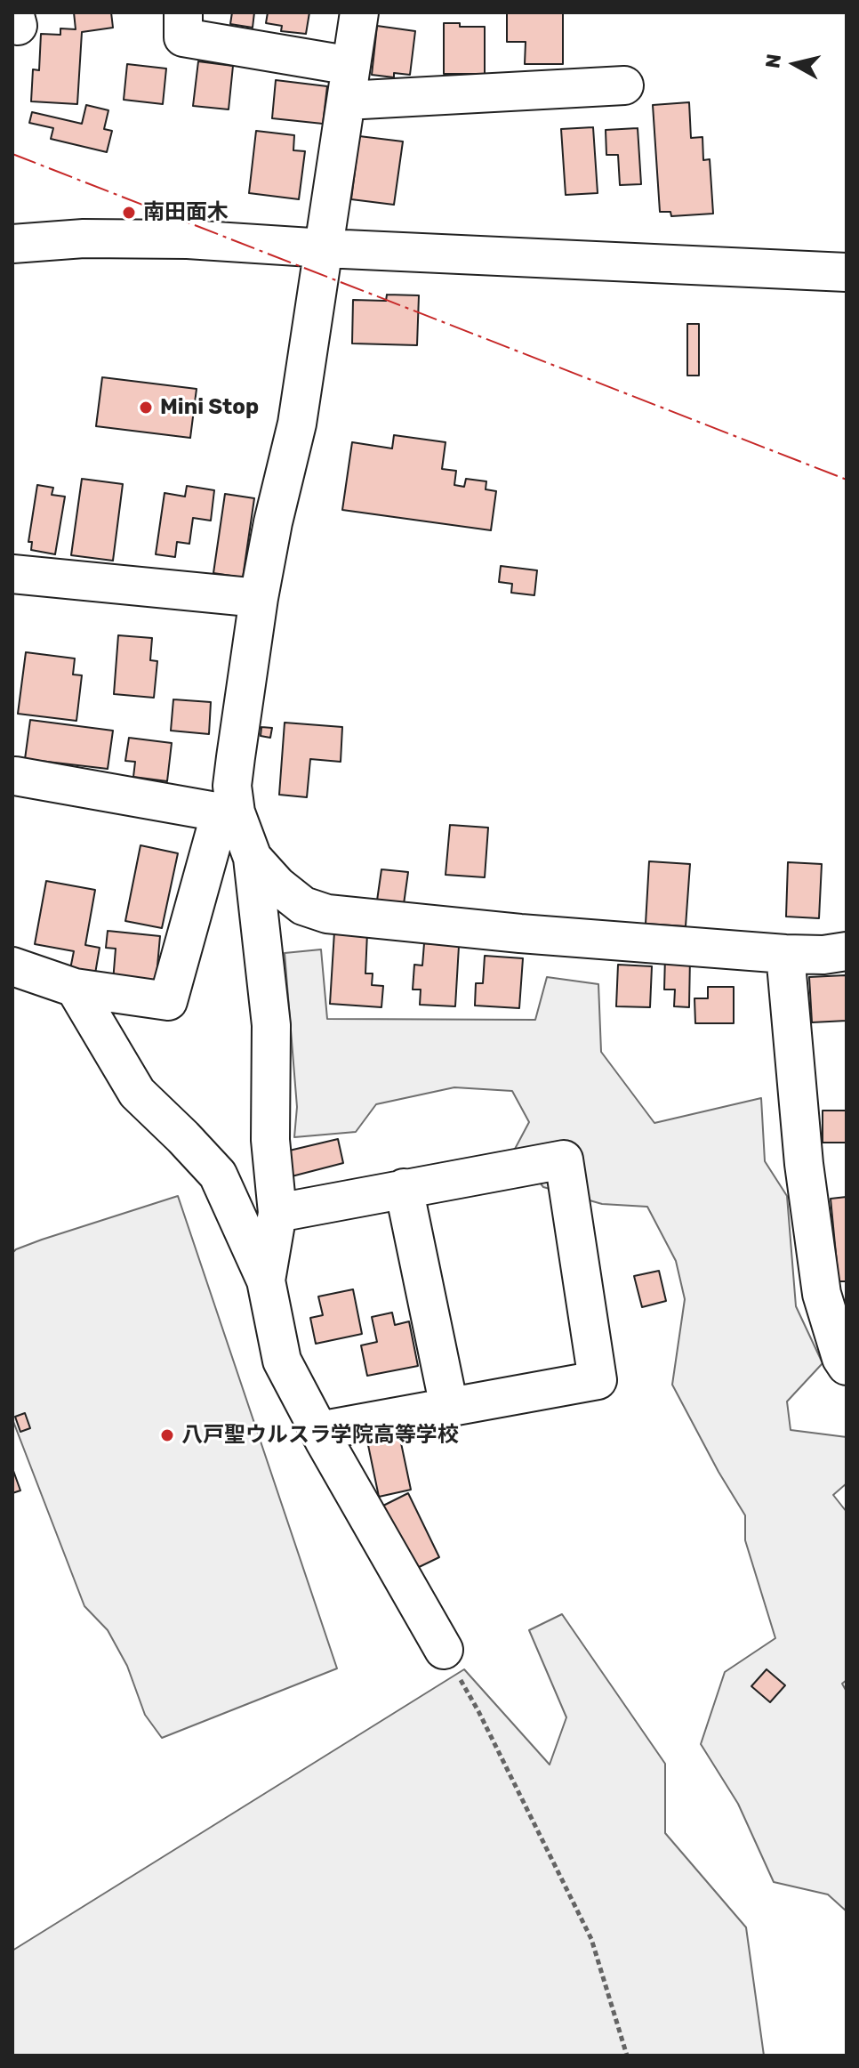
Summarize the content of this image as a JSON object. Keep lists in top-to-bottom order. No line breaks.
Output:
{"places":["南田面木","Mini Stop","八戸聖ウルスラ学院高等学校"],"north":"left"}
